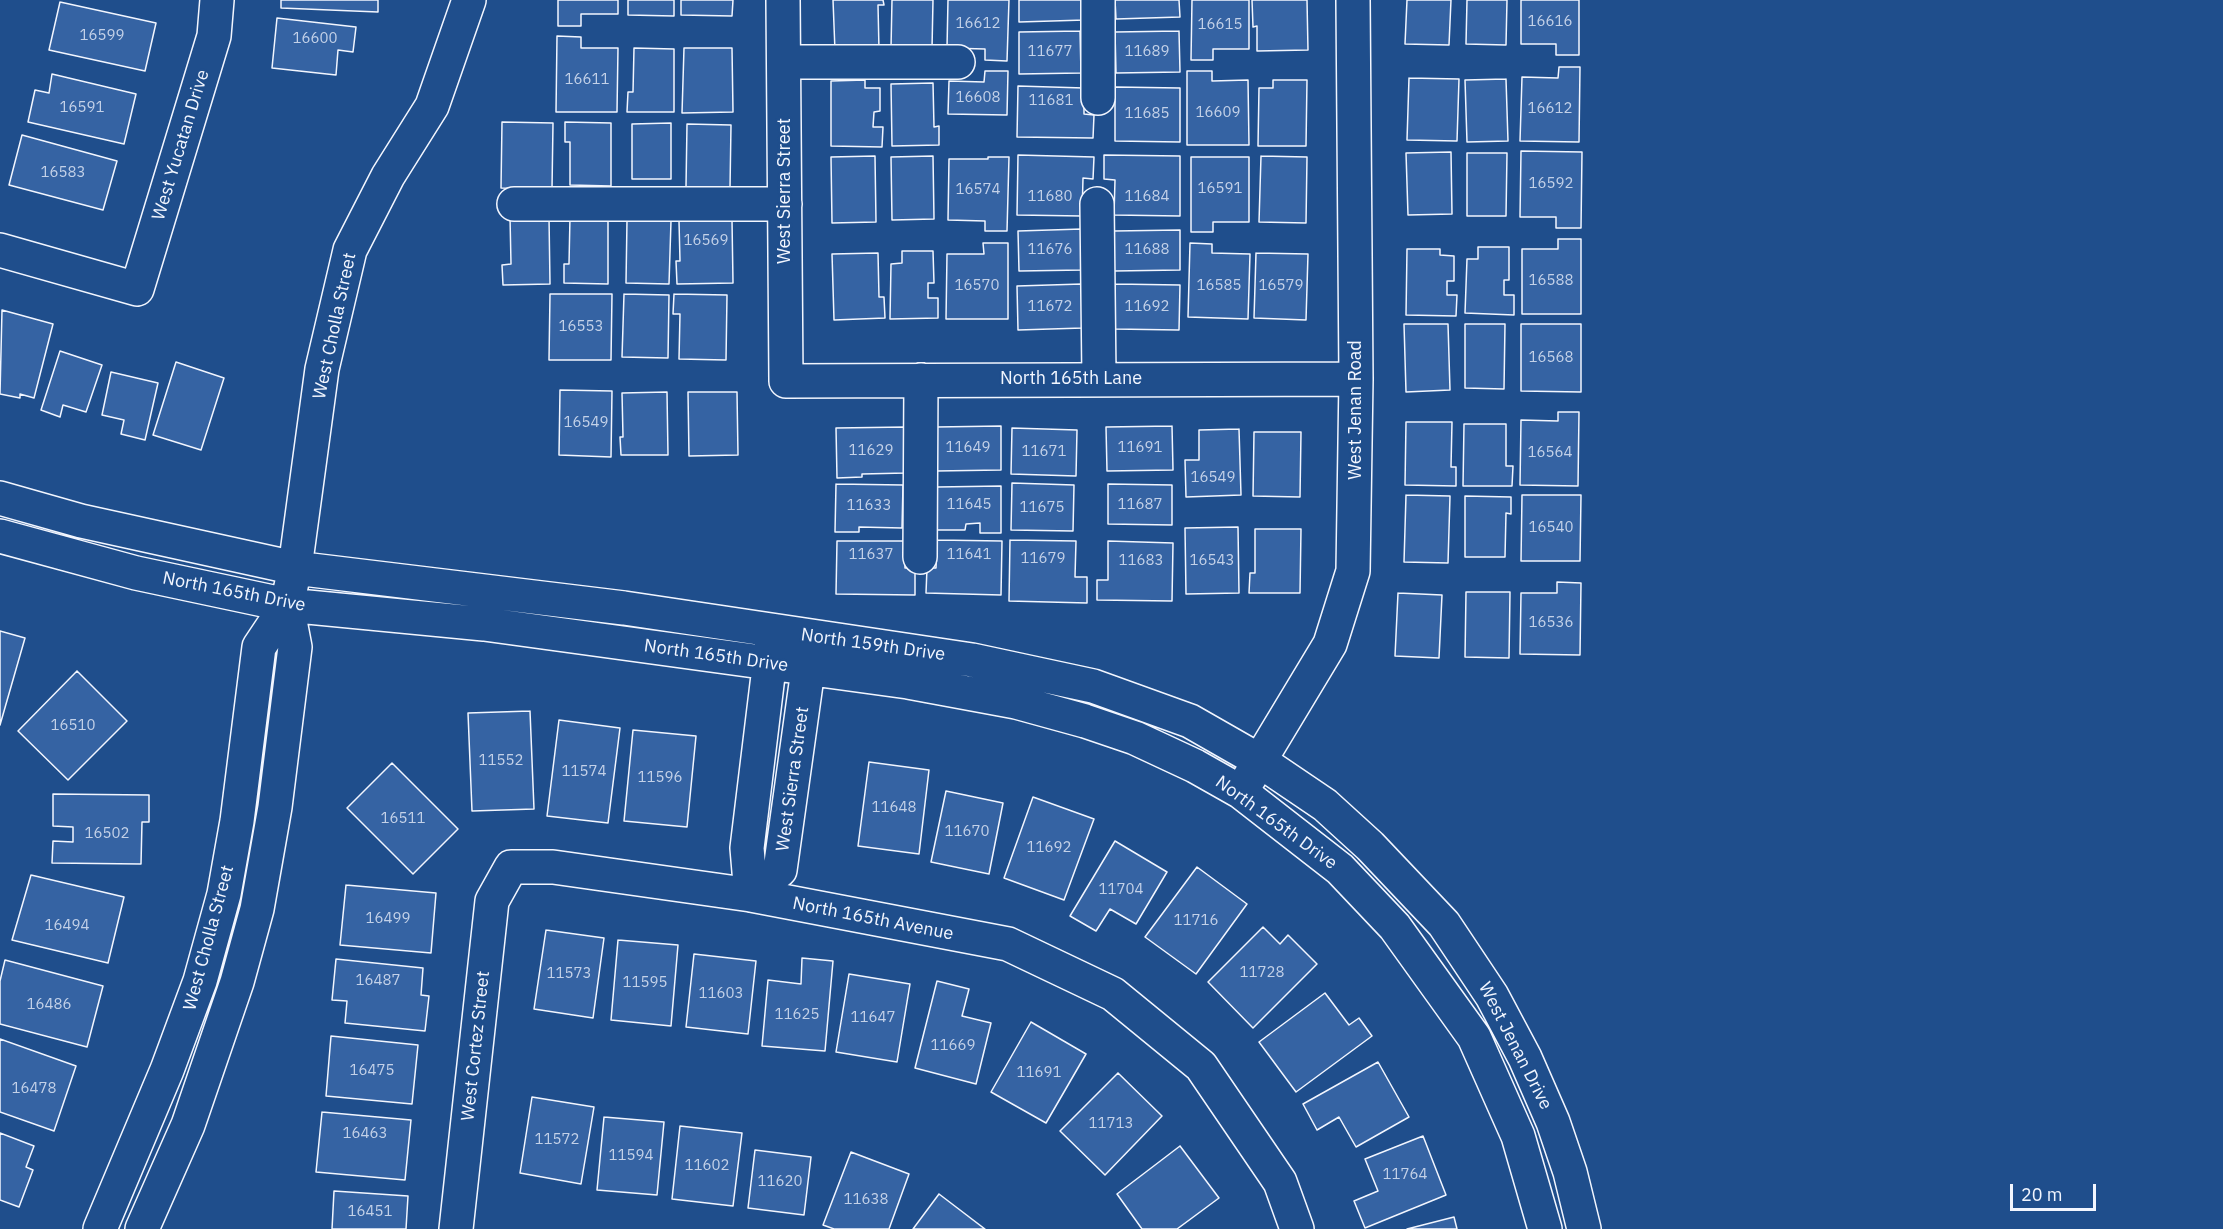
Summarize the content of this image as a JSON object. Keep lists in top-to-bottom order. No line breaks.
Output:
{"streets":{"street":["West Yucatan Drive","West Sierra Street","West Cholla Street","North 165th Lane","West Jenan Road","North 165th Drive","North 159th Drive","North 165th Avenue","West Cortez Street","West Jenan Drive"]},"crossings":[["West Sierra Street","North 165th Lane"],["West Sierra Street","North 165th Drive"],["West Sierra Street","North 159th Drive"],["West Sierra Street","North 165th Avenue"],["West Cholla Street","North 165th Drive"],["North 165th Lane","West Jenan Road"],["West Jenan Road","North 165th Drive"],["West Jenan Road","North 159th Drive"],["West Jenan Road","West Jenan Drive"],["North 165th Drive","North 159th Drive"],["North 165th Drive","West Jenan Drive"],["North 159th Drive","West Jenan Drive"],["North 165th Avenue","West Cortez Street"]],"house_numbers":["16616","16612","16615","16599","16600","11677","11689","16611","16608","11681","16591","16612","16609","11685","16583","16592","16591","16574","11680","11684","16569","11676","11688","16588","16570","16585","16579","11672","11692","16553","16568","16549","11649","11691","11629","11671","16564","16549","11645","11687","11633","11675","16540","11637","11641","11679","11683","16543","16536","16510","11552","11574","11596","11648","16511","11670","16502","11692","11704","16499","11716","16494","11728","11573","16487","11595","11603","16486","11625","11647","11669","16475","11691","16478","11713","16463","11572","11594","11602","11764","11620","11638","16451"],"scale_bar":"20 m"}
